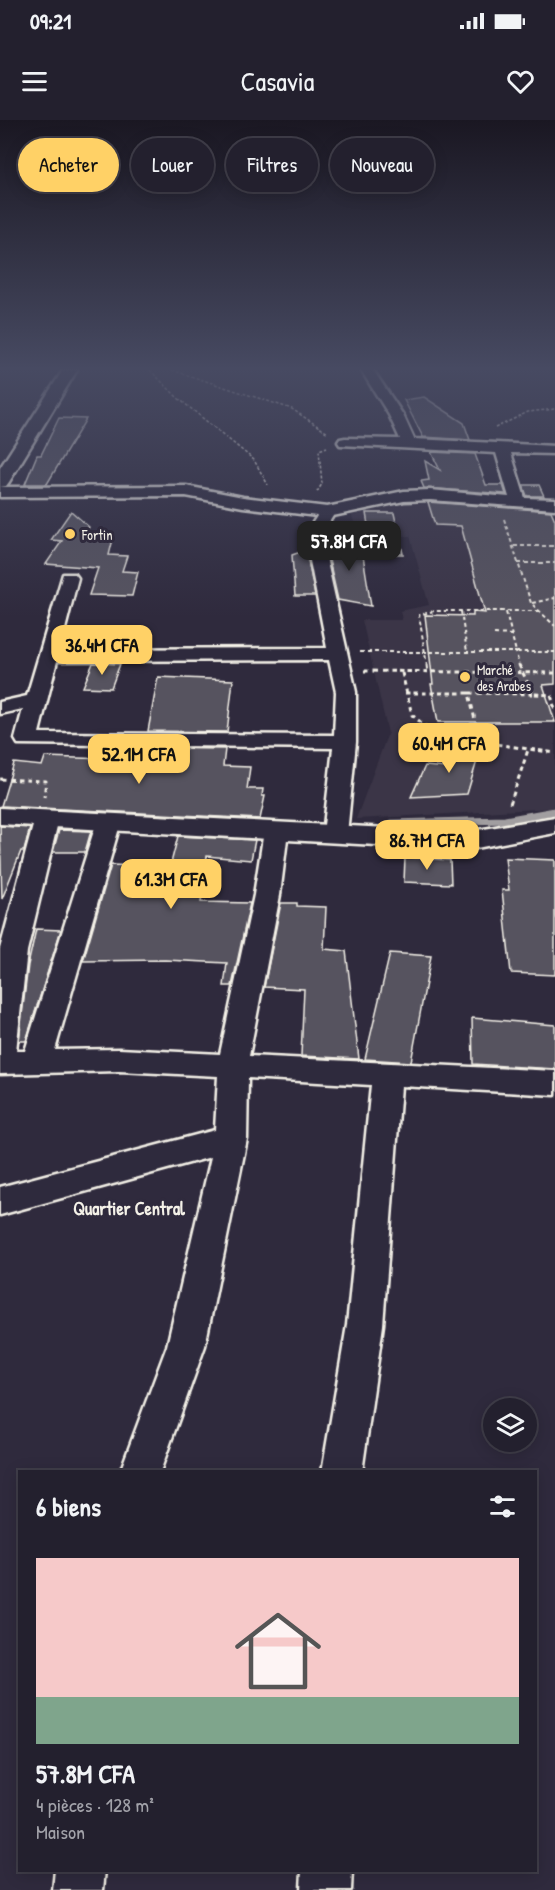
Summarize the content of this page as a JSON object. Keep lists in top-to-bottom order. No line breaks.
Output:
{"districts":["Quartier Central"],"places":["Fortin","Marché des Arabes"],"page":{"status":"09:21","header":"Casavia","chip":["Acheter","Louer","Filtres","Nouveau"],"price":["57.8M CFA","36.4M CFA","60.4M CFA","52.1M CFA","86.7M CFA","61.3M CFA"],"heading":"6 biens","list":[{"name":"57.8M CFA","note":"4 pièces · 128 m² · Maison"}]}}
